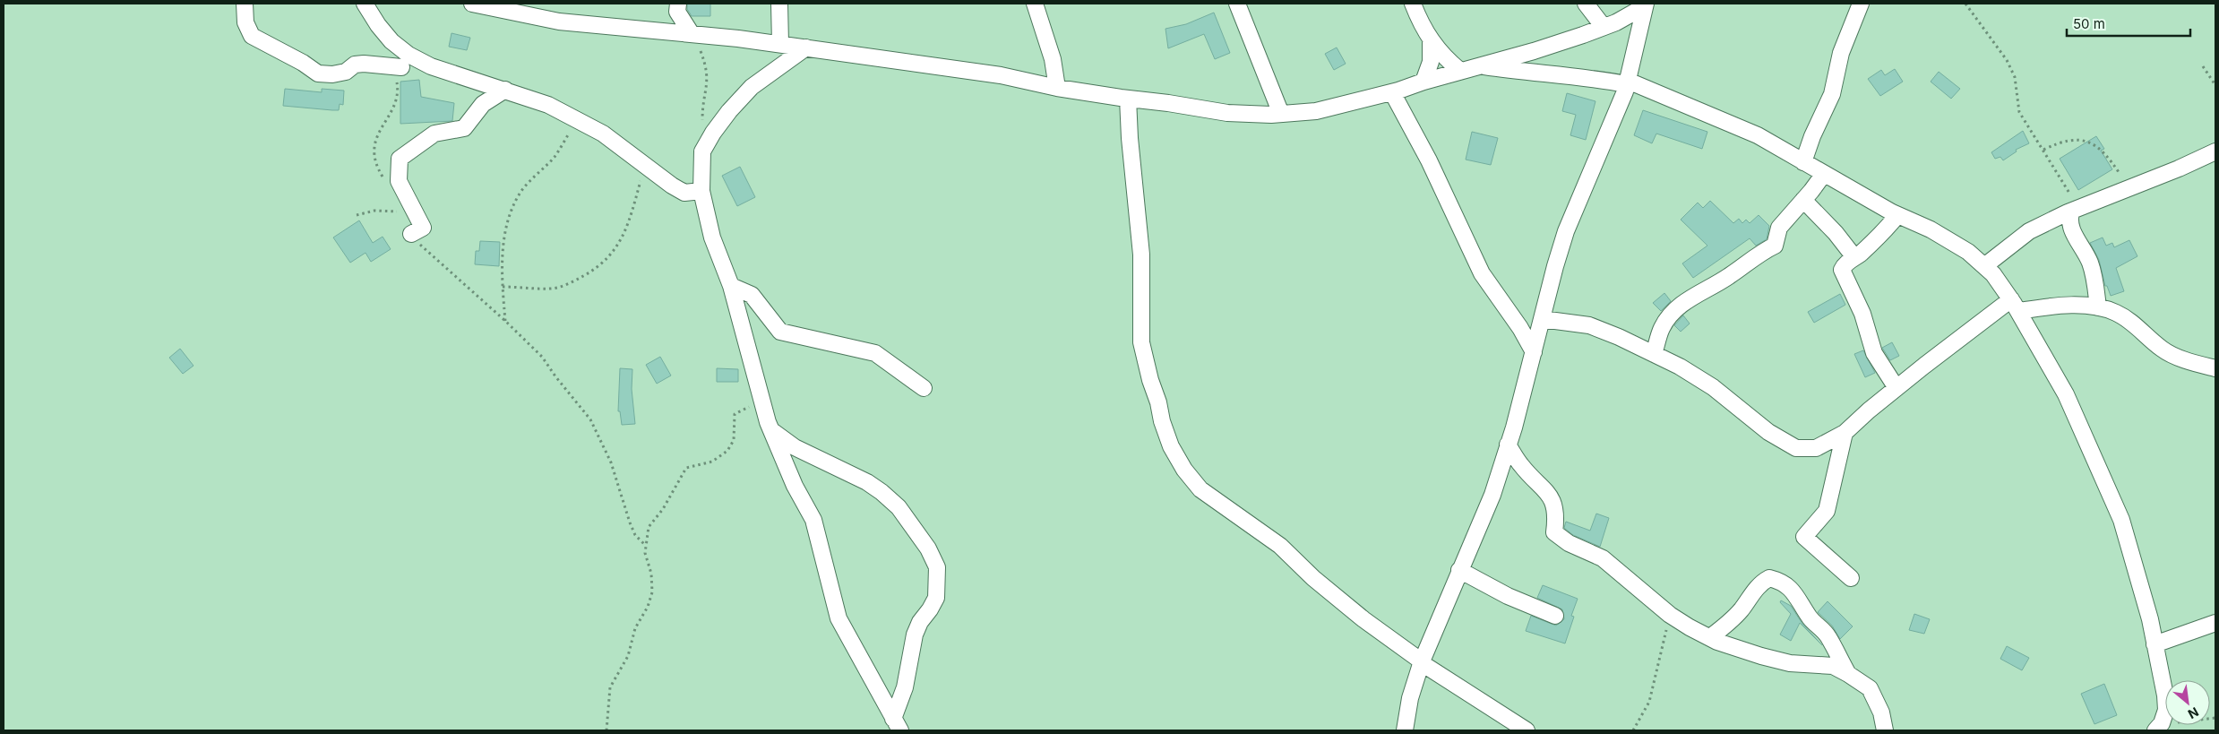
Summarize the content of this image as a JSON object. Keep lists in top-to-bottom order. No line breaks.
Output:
{"scale_bar":"50 m","north":"bottom right"}
